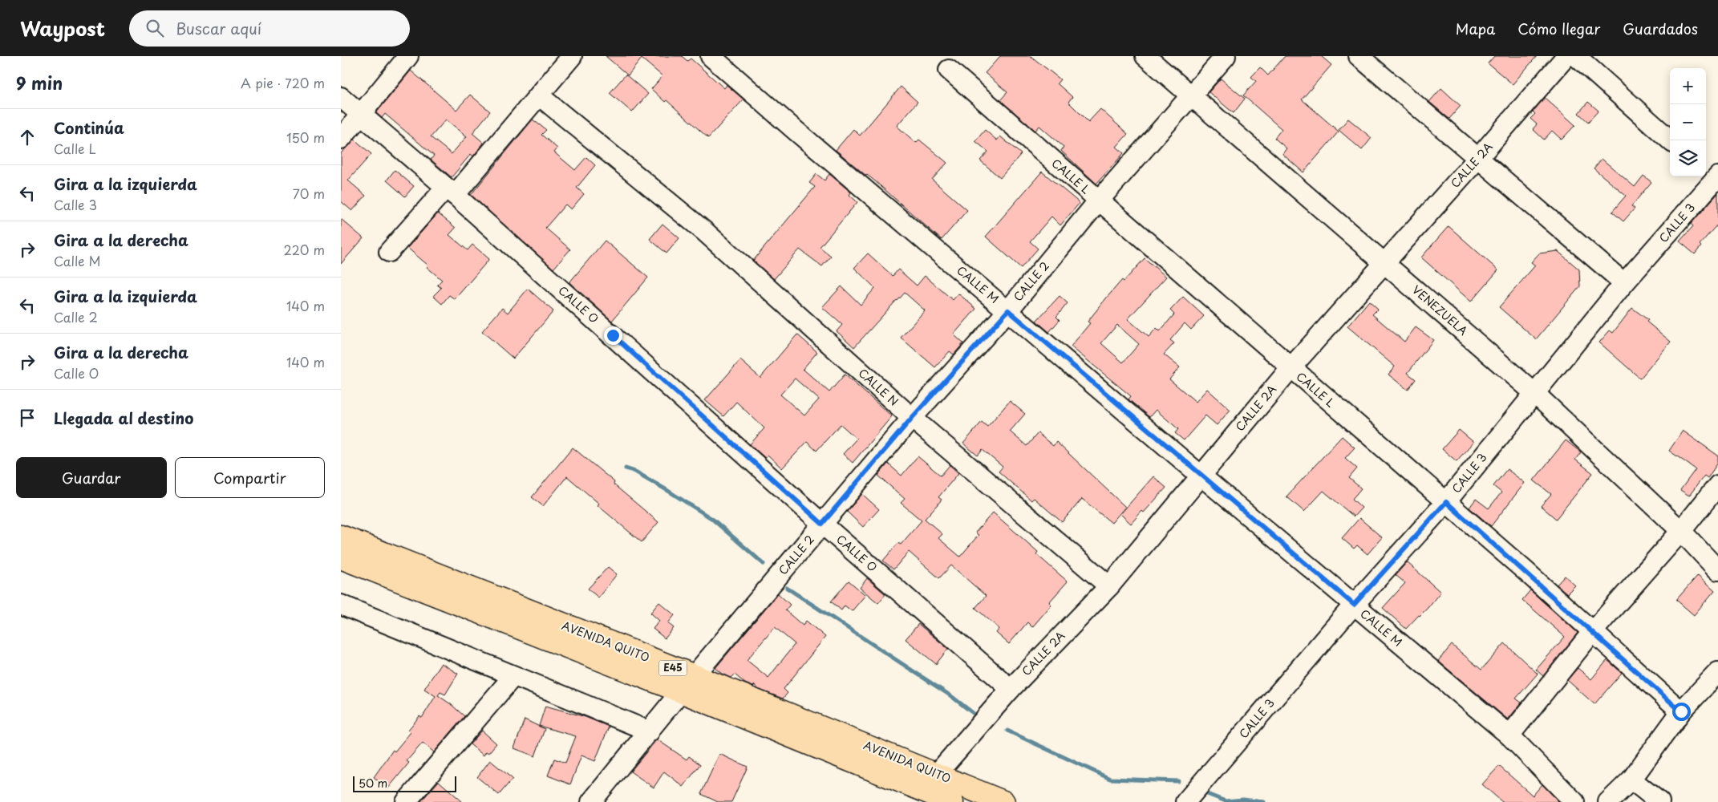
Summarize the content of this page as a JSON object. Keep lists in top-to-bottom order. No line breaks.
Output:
{"streets":{"highway":["AVENIDA QUITO","E45"],"street":["CALLE 2A","CALLE L","CALLE 3","CALLE 2","CALLE M","CALLE O","VENEZUELA","CALLE N"]},"crossings":[["CALLE 2A","CALLE L"],["CALLE 2A","CALLE M"],["CALLE 2A","CALLE O"],["CALLE 2A","VENEZUELA"],["CALLE 2A","CALLE N"],["CALLE 2A","AVENIDA QUITO"],["CALLE L","CALLE 3"],["CALLE L","CALLE 2"],["CALLE 3","CALLE M"],["CALLE 3","VENEZUELA"],["CALLE 2","CALLE M"],["CALLE 2","CALLE O"],["CALLE 2","VENEZUELA"],["CALLE 2","CALLE N"],["CALLE 2","AVENIDA QUITO"]],"scale_bar":"50 m","page":{"header":"Waypost","search":"Buscar aquí","nav":["Mapa","Cómo llegar","Guardados"],"heading":["9 min","A pie · 720 m"],"map_buttons":["+","−"],"list":[["Continúa","Calle L","150 m"],["Gira a la izquierda","Calle 3","70 m"],["Gira a la derecha","Calle M","220 m"],["Gira a la izquierda","Calle 2","140 m"],["Gira a la derecha","Calle O","140 m"],"Llegada al destino"],"buttons":["Guardar","Compartir"],"scale":"50 m"}}
